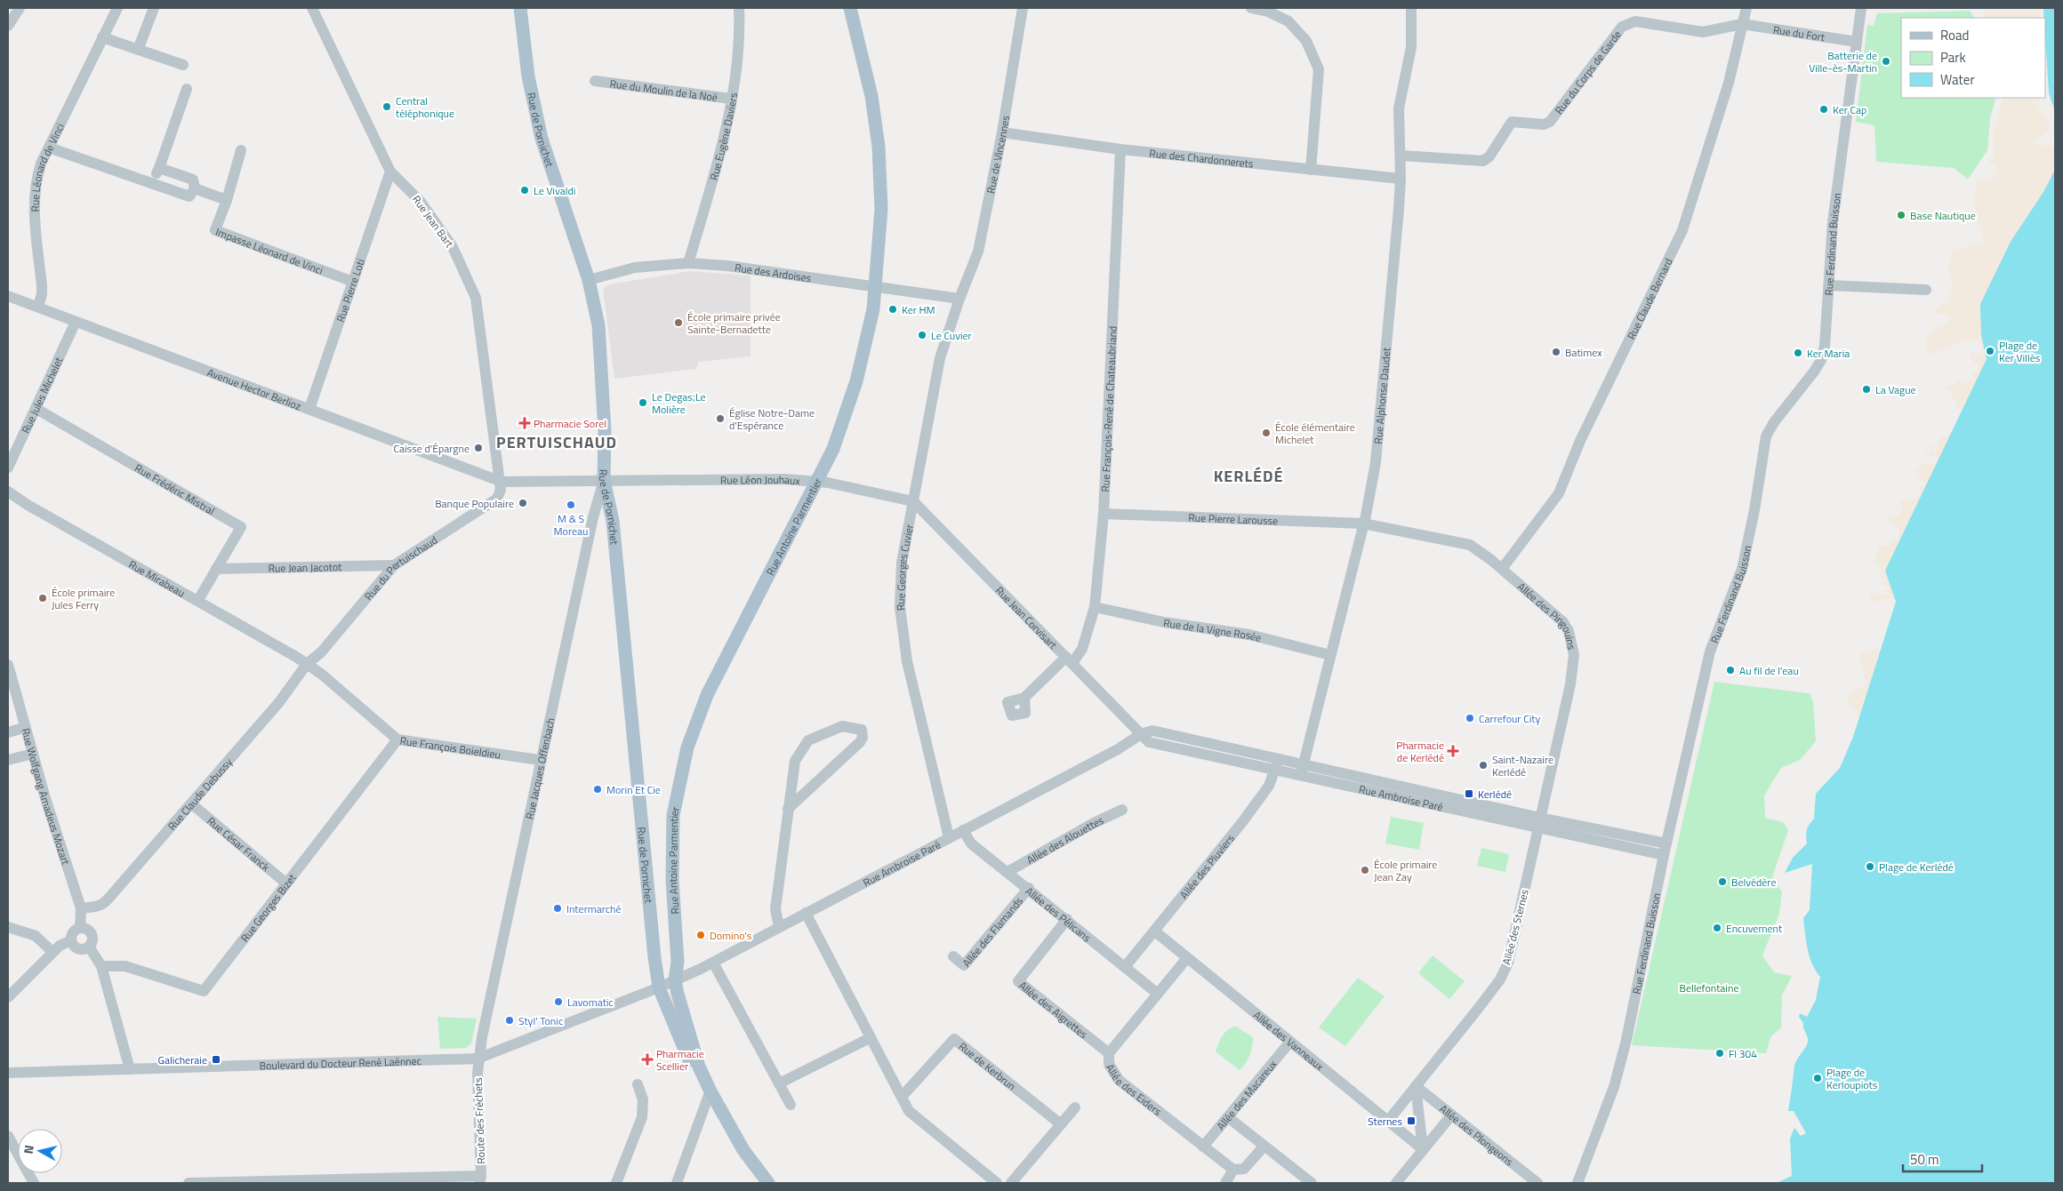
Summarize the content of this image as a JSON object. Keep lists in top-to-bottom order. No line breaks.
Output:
{"streets":{"main road":["Rue de Pornichet","Rue Antoine Parmentier"],"street":["Rue du Fort","Rue du Corps de Garde","Rue du Moulin de la Noë","Rue Eugène Daviers","Rue de Vincennes","Rue des Chardonnerets","Rue Léonard de Vinci","Rue Jean Bart","Rue Ferdinand Buisson","Impasse Léonard de Vinci","Rue des Ardoises","Rue Pierre Loti","Rue Claude Bernard","Avenue Hector Berlioz","Rue Jules Michelet","Rue Alphonse Daudet","Rue François-René de Chateaubriand","Rue Léon Jouhaux","Rue Frédéric Mistral","Rue Pierre Larousse","Rue Jean Jacotot","Rue du Pertuischaud","Rue Georges Cuvier","Rue Mirabeau","Rue Jean Corvisart","Allée des Pingouins","Rue de la Vigne Rosée","Rue François Boieldieu","Rue Jacques Offenbach","Rue Claude Debussy","Rue Wolfgang Amadeus Mozart","Rue Ambroise Paré","Allée des Alouettes","Rue César Franck","Allée des Pluviers","Rue Georges Bizet","Allée des Pélicans","Allée des Sternes","Allée des Flamands","Allée des Aigrettes","Allée des Vanneaux","Boulevard du Docteur René Laënnec","Rue de Kerbrun","Allée des Eiders","Allée des Macareux","Route des Fréchets","Allée des Plongeons"]},"crossings":[["Rue du Fort","Rue du Corps de Garde"],["Rue du Fort","Rue Ferdinand Buisson"],["Rue du Fort","Rue Claude Bernard"],["Rue du Corps de Garde","Rue Claude Bernard"],["Rue du Corps de Garde","Rue Alphonse Daudet"],["Rue du Moulin de la Noë","Rue Eugène Daviers"],["Rue de Pornichet","Rue des Ardoises"],["Rue de Pornichet","Rue Léon Jouhaux"],["Rue de Pornichet","Rue Jacques Offenbach"],["Rue de Pornichet","Rue Ambroise Paré"],["Rue de Pornichet","Boulevard du Docteur René Laënnec"],["Rue Eugène Daviers","Rue des Ardoises"],["Rue de Vincennes","Rue des Chardonnerets"],["Rue de Vincennes","Rue des Ardoises"],["Rue de Vincennes","Rue Georges Cuvier"],["Rue des Chardonnerets","Rue Alphonse Daudet"],["Rue des Chardonnerets","Rue François-René de Chateaubriand"],["Rue Léonard de Vinci","Avenue Hector Berlioz"],["Rue Jean Bart","Rue Pierre Loti"],["Rue Jean Bart","Avenue Hector Berlioz"],["Rue Jean Bart","Rue Léon Jouhaux"],["Rue Jean Bart","Rue du Pertuischaud"],["Rue Ferdinand Buisson","Rue Ambroise Paré"],["Impasse Léonard de Vinci","Rue Pierre Loti"],["Rue des Ardoises","Rue Antoine Parmentier"],["Rue des Ardoises","Rue Georges Cuvier"],["Rue Pierre Loti","Avenue Hector Berlioz"],["Rue Claude Bernard","Allée des Pingouins"],["Avenue Hector Berlioz","Rue Jules Michelet"],["Avenue Hector Berlioz","Rue Léon Jouhaux"],["Avenue Hector Berlioz","Rue du Pertuischaud"],["Rue Jules Michelet","Rue Frédéric Mistral"],["Rue Alphonse Daudet","Rue Pierre Larousse"],["Rue Alphonse Daudet","Allée des Pingouins"],["Rue Alphonse Daudet","Rue de la Vigne Rosée"],["Rue Alphonse Daudet","Rue Ambroise Paré"],["Rue François-René de Chateaubriand","Rue Pierre Larousse"],["Rue François-René de Chateaubriand","Rue Jean Corvisart"],["Rue François-René de Chateaubriand","Rue de la Vigne Rosée"],["Rue Léon Jouhaux","Rue Antoine Parmentier"],["Rue Léon Jouhaux","Rue du Pertuischaud"],["Rue Léon Jouhaux","Rue Georges Cuvier"],["Rue Léon Jouhaux","Rue Jean Corvisart"],["Rue Léon Jouhaux","Rue Jacques Offenbach"],["Rue Frédéric Mistral","Rue Jean Jacotot"],["Rue Frédéric Mistral","Rue Mirabeau"],["Rue Pierre Larousse","Allée des Pingouins"],["Rue Antoine Parmentier","Rue Ambroise Paré"],["Rue Jean Jacotot","Rue du Pertuischaud"],["Rue du Pertuischaud","Rue Mirabeau"],["Rue du Pertuischaud","Rue François Boieldieu"],["Rue du Pertuischaud","Rue Claude Debussy"],["Rue Georges Cuvier","Rue Jean Corvisart"],["Rue Georges Cuvier","Rue Ambroise Paré"],["Rue Mirabeau","Rue François Boieldieu"],["Rue Mirabeau","Rue Claude Debussy"],["Rue Jean Corvisart","Rue Ambroise Paré"],["Allée des Pingouins","Rue Ambroise Paré"],["Allée des Pingouins","Allée des Sternes"],["Rue François Boieldieu","Rue Jacques Offenbach"],["Rue François Boieldieu","Rue Claude Debussy"],["Rue François Boieldieu","Rue Georges Bizet"],["Rue Jacques Offenbach","Boulevard du Docteur René Laënnec"],["Rue Jacques Offenbach","Route des Fréchets"],["Rue Claude Debussy","Rue Wolfgang Amadeus Mozart"],["Rue Claude Debussy","Rue César Franck"],["Rue Ambroise Paré","Allée des Pluviers"],["Rue Ambroise Paré","Allée des Pélicans"],["Rue Ambroise Paré","Allée des Sternes"],["Rue Ambroise Paré","Boulevard du Docteur René Laënnec"],["Allée des Alouettes","Allée des Pélicans"],["Rue César Franck","Rue Georges Bizet"],["Allée des Pluviers","Allée des Pélicans"],["Allée des Pluviers","Allée des Vanneaux"],["Allée des Pélicans","Allée des Flamands"],["Allée des Pélicans","Allée des Aigrettes"],["Allée des Pélicans","Allée des Eiders"],["Allée des Sternes","Allée des Vanneaux"],["Allée des Sternes","Allée des Plongeons"],["Allée des Aigrettes","Allée des Eiders"],["Allée des Vanneaux","Allée des Eiders"],["Allée des Vanneaux","Allée des Macareux"],["Boulevard du Docteur René Laënnec","Route des Fréchets"],["Allée des Eiders","Allée des Macareux"]],"districts":["PERTUISCHAUD","KERLÉDÉ"],"parks":["Bellefontaine"],"places":{"other":["Batterie de Ville-ès-Martin","Central téléphonique","Ker Cap","Le Vivaldi","Base Nautique","Ker HM","École primaire privée Sainte-Bernadette","Le Cuvier","Plage de Ker Villès","Batimex","Ker Maria","La Vague","Le Degas;Le Molière","Église Notre-Dame d'Espérance","École élémentaire Michelet","Caisse d'Épargne","Banque Populaire","M & S Moreau","École primaire Jules Ferry","Au fil de l'eau","Carrefour City","Saint-Nazaire Kerlédé","Morin Et Cie","Plage de Kerlédé","École primaire Jean Zay","Belvédère","Intermarché","Encuvement","Domino's","Lavomatic","Styl' Tonic","Fl 304","Plage de Kerloupiots"],"health":["Pharmacie Sorel","Pharmacie de Kerlédé","Pharmacie Scellier"],"transit":["Kerlédé","Galicheraie","Sternes"]},"legend":["Road","Park","Water"],"scale_bar":"50 m","north":"left"}
